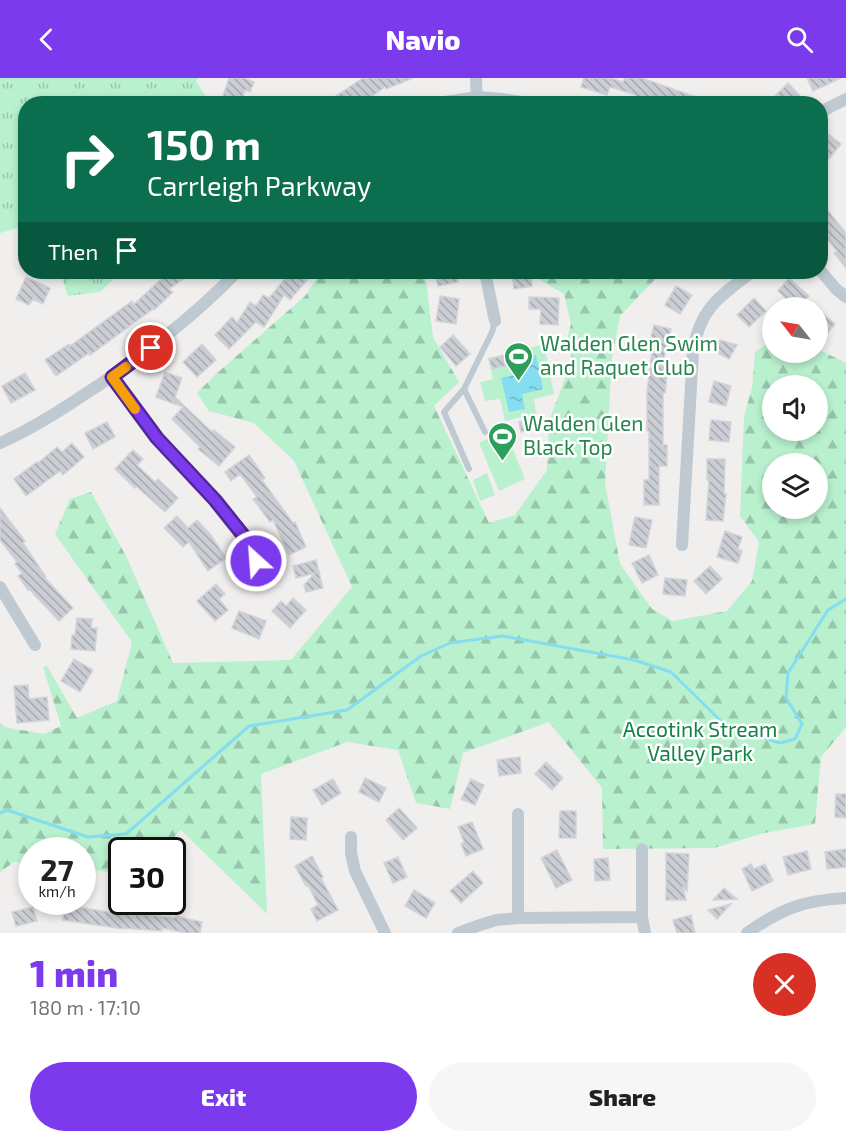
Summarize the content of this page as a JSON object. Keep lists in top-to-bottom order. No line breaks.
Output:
{"parks":["Accotink Stream Valley Park"],"places":{"sports":["Walden Glen Swim and Raquet Club","Walden Glen Black Top"]},"north":"top left","page":{"header":"Navio","turn":["150 m","Carrleigh Parkway"],"then":"Then","speed":"27 km/h","limit":"30","heading":["1 min","180 m · 17:10"],"buttons":["Exit","Share"]}}
